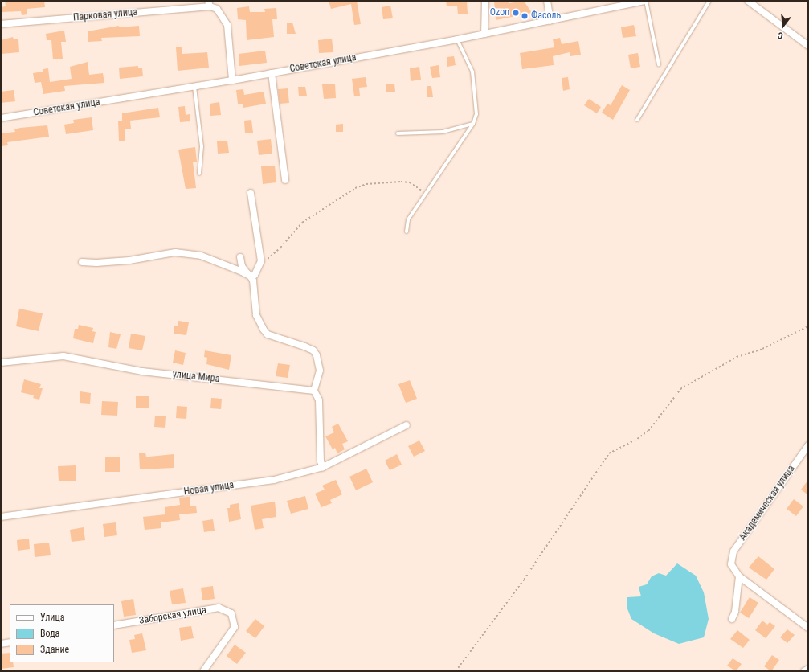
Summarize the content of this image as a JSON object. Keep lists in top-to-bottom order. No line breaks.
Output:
{"streets":{"street":["Парковая улица","Советская улица","улица Мира","Новая улица","Академическая улица","Заборская улица"]},"places":["Ozon","Фасоль"],"legend":["Улица","Вода","Здание"],"north":"bottom"}
